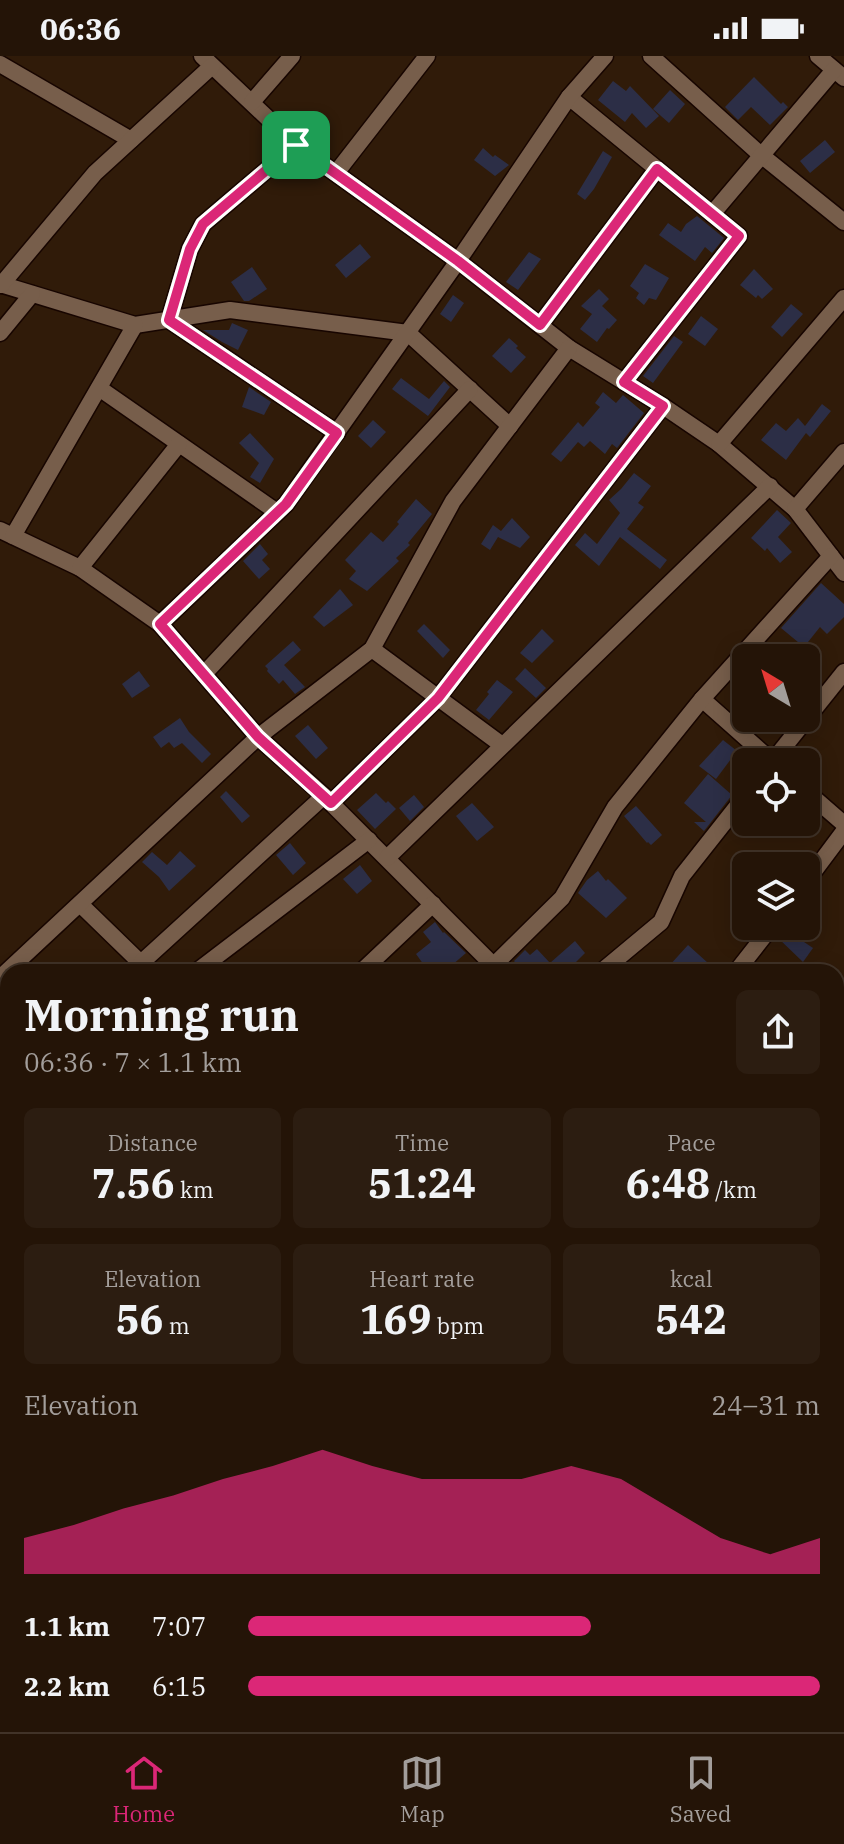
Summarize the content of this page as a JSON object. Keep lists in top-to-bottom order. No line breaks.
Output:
{"north":"top left","page":{"status":"06:36","heading":["Morning run","06:36 · 7 × 1.1 km"],"stats":[["Distance","7.56 km"],["Time","51:24"],["Pace","6:48 /km"],["Elevation","56 m"],["Heart rate","169 bpm"],["kcal","542"]],"chart":["Elevation","24–31 m"],"list":[{"name":"1.1 km","note":"7:07"},{"name":"2.2 km","note":"6:15"}],"tabs":["Home","Map","Saved"]}}
